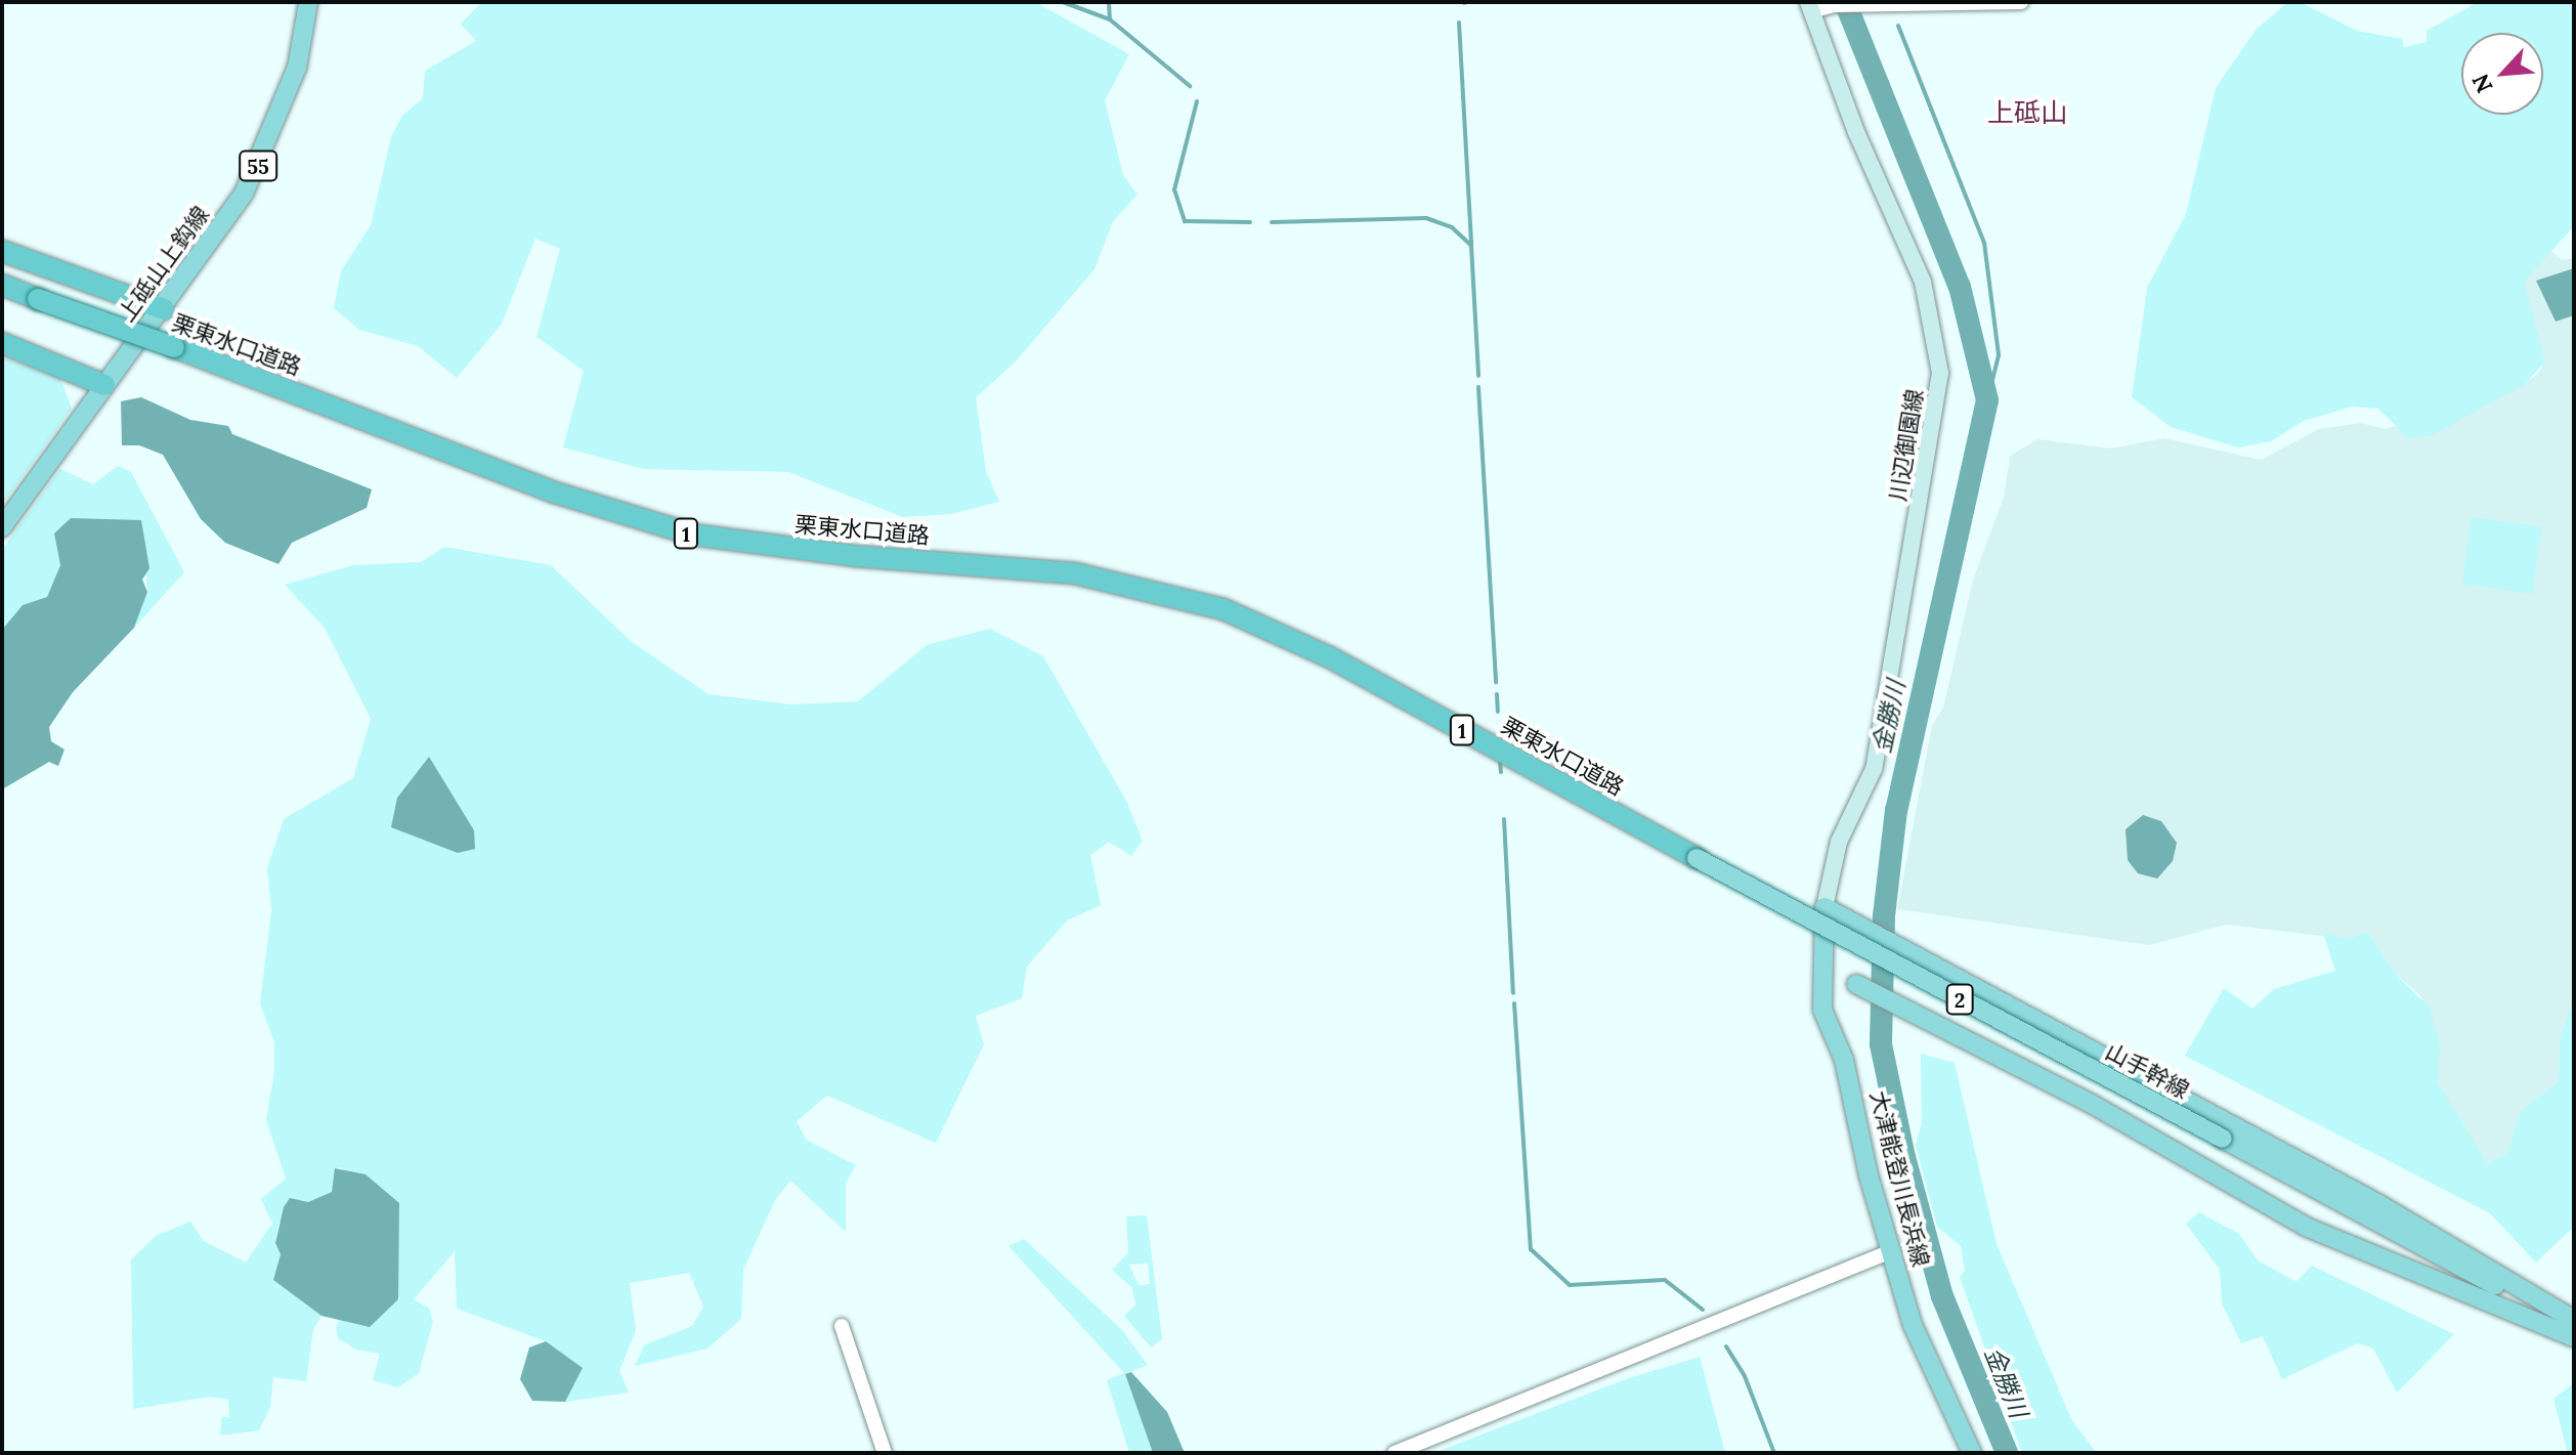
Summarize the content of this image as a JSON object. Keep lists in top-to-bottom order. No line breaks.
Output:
{"streets":{"highway":["栗東水口道路","1"],"main road":["55","上砥山上鈎線","川辺御園線","2","山手幹線","大津能登川長浜線"]},"crossings":[["栗東水口道路","山手幹線"],["川辺御園線","大津能登川長浜線"]],"districts":["上砥山"],"water":["金勝川"],"north":"bottom left"}
